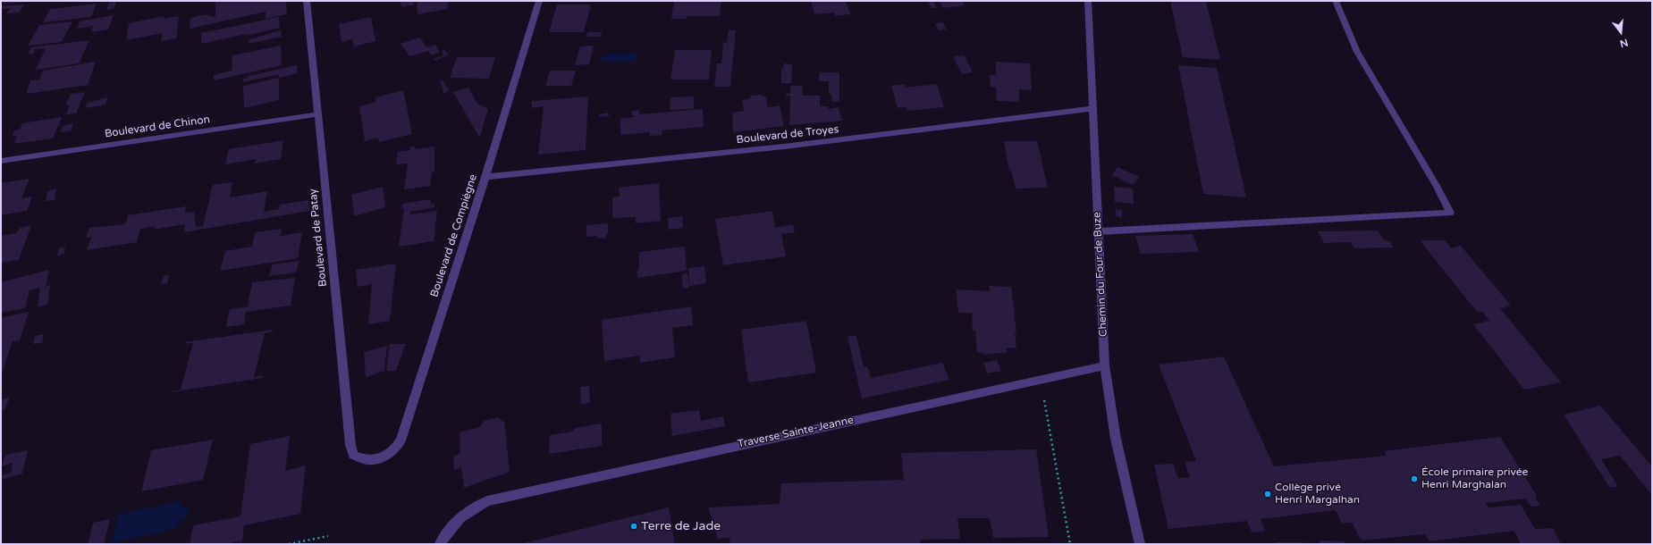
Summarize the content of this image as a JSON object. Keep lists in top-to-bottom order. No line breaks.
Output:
{"streets":{"street":["Boulevard de Chinon","Boulevard de Troyes","Boulevard de Compiègne","Boulevard de Patay","Chemin du Four de Buze","Traverse Sainte-Jeanne"]},"crossings":[["Boulevard de Chinon","Boulevard de Patay"],["Boulevard de Troyes","Boulevard de Compiègne"],["Boulevard de Troyes","Chemin du Four de Buze"],["Boulevard de Compiègne","Boulevard de Patay"],["Chemin du Four de Buze","Traverse Sainte-Jeanne"]],"places":["École primaire privée Henri Marghalan","Collège privé Henri Margalhan","Terre de Jade"],"north":"bottom"}
